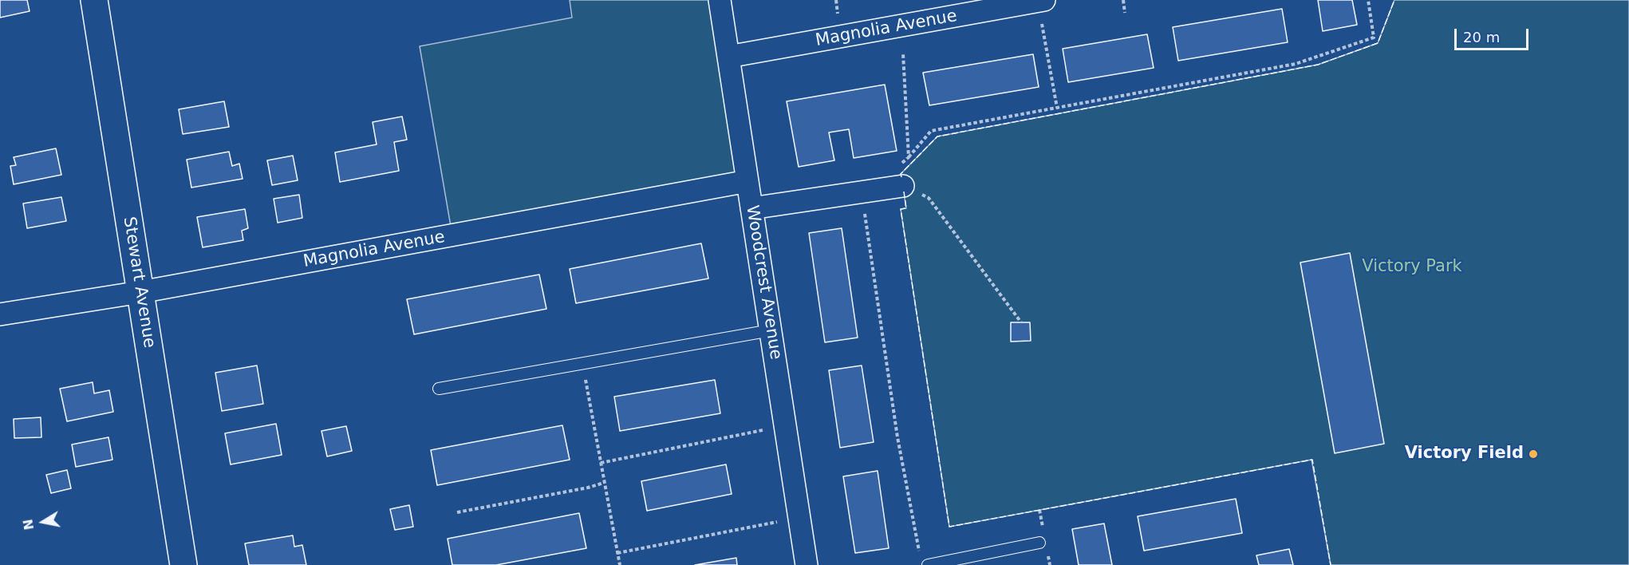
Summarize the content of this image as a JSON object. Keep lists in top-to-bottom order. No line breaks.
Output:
{"streets":{"street":["Magnolia Avenue","Stewart Avenue","Woodcrest Avenue"]},"crossings":[["Magnolia Avenue","Stewart Avenue"],["Magnolia Avenue","Woodcrest Avenue"]],"parks":["Victory Park"],"places":["Victory Field"],"scale_bar":"20 m","north":"left"}
